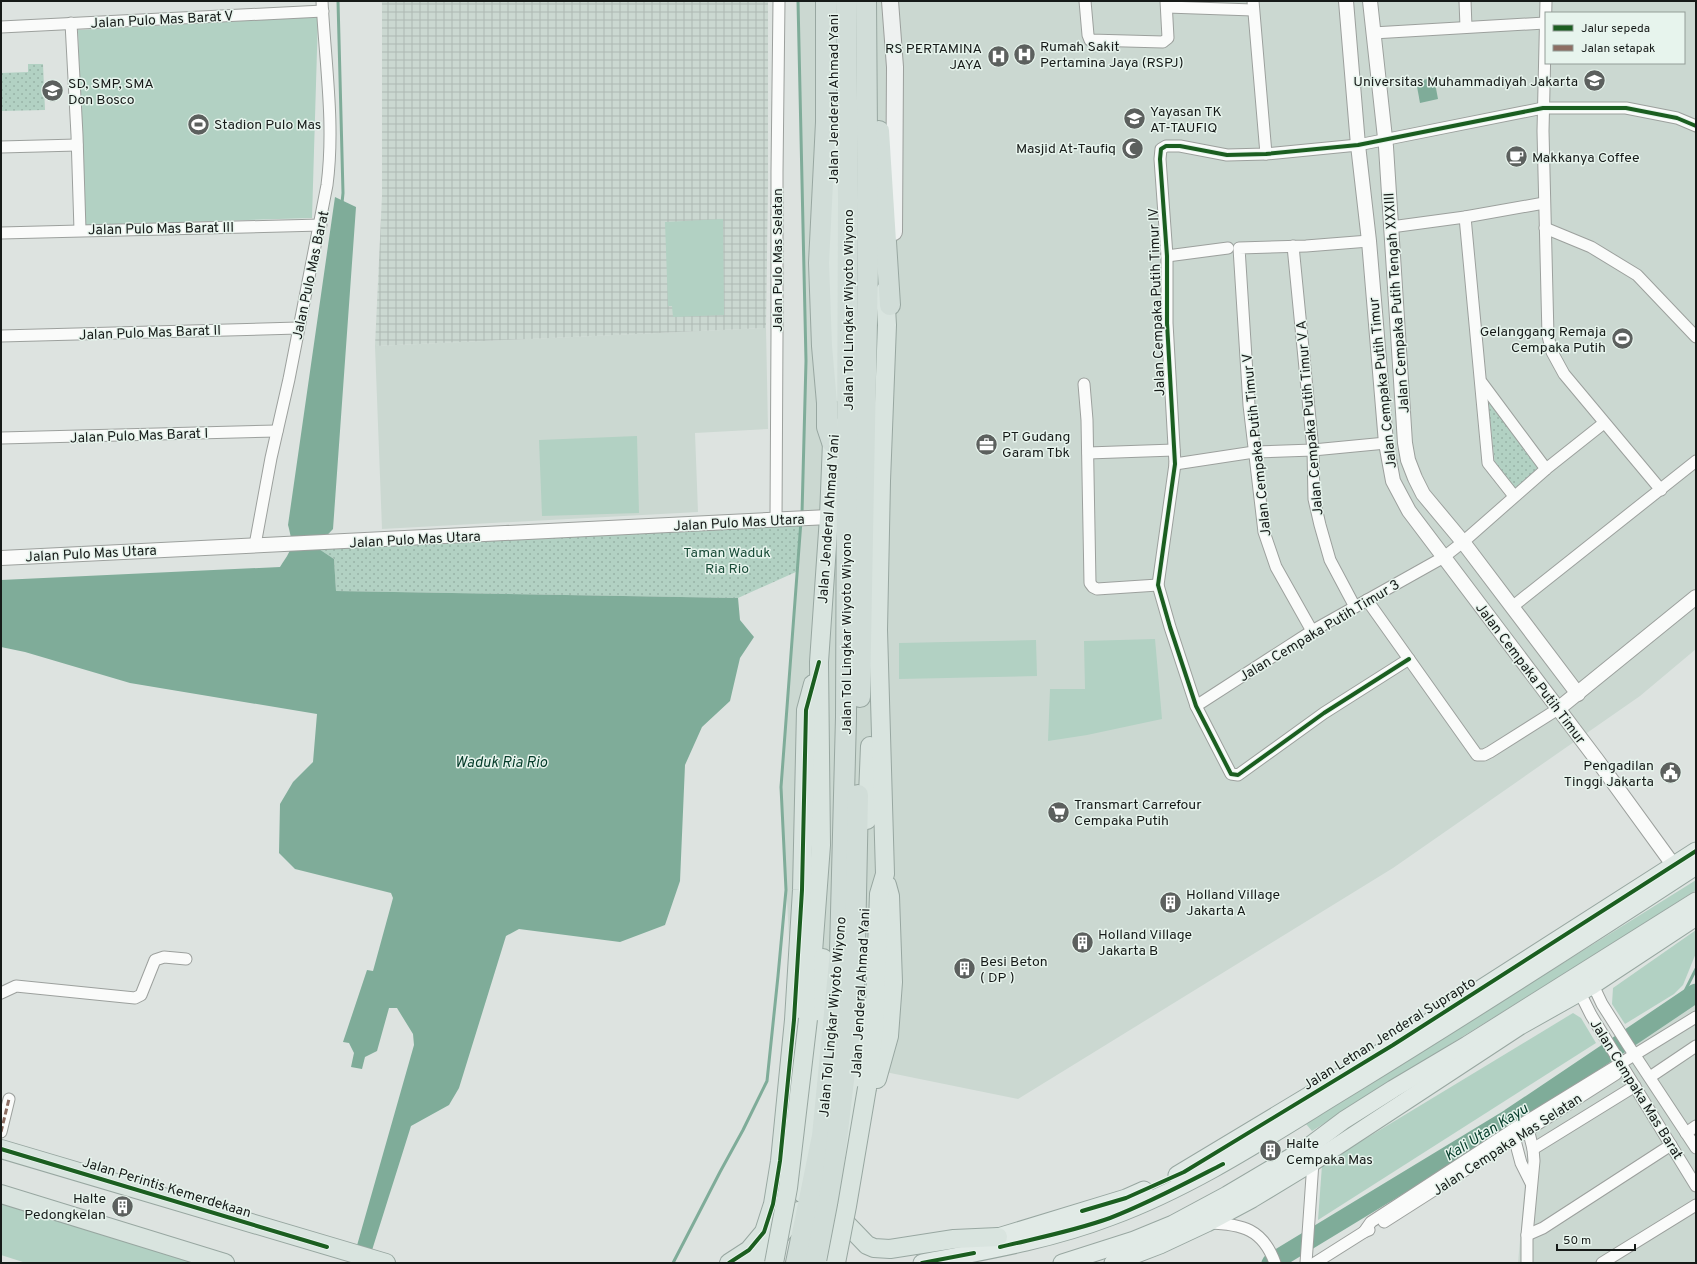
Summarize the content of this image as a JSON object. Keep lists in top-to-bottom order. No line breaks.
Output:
{"streets":{"highway":["Jalan Jenderal Ahmad Yani","Jalan Tol Lingkar Wiyoto Wiyono","Jalan Perintis Kemerdekaan"],"main road":["Jalan Letnan Jenderal Suprapto"],"street":["Jalan Pulo Mas Barat V","Jalan Pulo Mas Barat III","Jalan Pulo Mas Selatan","Jalan Pulo Mas Barat","Jalan Cempaka Putih Timur IV","Jalan Cempaka Putih Tengah XXXIII","Jalan Pulo Mas Barat II","Jalan Cempaka Putih Timur","Jalan Cempaka Putih Timur V A","Jalan Pulo Mas Barat I","Jalan Cempaka Putih Timur V","Jalan Pulo Mas Utara","Jalan Cempaka Putih Timur 3","Jalan Cempaka Mas Barat","Jalan Cempaka Mas Selatan"]},"crossings":[["Jalan Pulo Mas Barat V","Jalan Pulo Mas Barat"],["Jalan Jenderal Ahmad Yani","Jalan Pulo Mas Utara"],["Jalan Pulo Mas Barat III","Jalan Pulo Mas Barat"],["Jalan Pulo Mas Selatan","Jalan Pulo Mas Utara"],["Jalan Pulo Mas Barat","Jalan Pulo Mas Barat II"],["Jalan Pulo Mas Barat","Jalan Pulo Mas Barat I"],["Jalan Pulo Mas Barat","Jalan Pulo Mas Utara"],["Jalan Cempaka Putih Timur IV","Jalan Cempaka Putih Timur 3"],["Jalan Cempaka Putih Tengah XXXIII","Jalan Cempaka Putih Timur"],["Jalan Cempaka Putih Tengah XXXIII","Jalan Cempaka Putih Timur 3"],["Jalan Cempaka Putih Timur","Jalan Cempaka Putih Timur 3"],["Jalan Cempaka Putih Timur","Jalan Letnan Jenderal Suprapto"],["Jalan Cempaka Putih Timur V A","Jalan Cempaka Putih Timur 3"],["Jalan Cempaka Putih Timur V","Jalan Cempaka Putih Timur 3"],["Jalan Cempaka Mas Barat","Jalan Cempaka Mas Selatan"]],"water":["Waduk Ria Rio","Kali Utan Kayu"],"parks":["Taman Waduk Ria Rio"],"places":{"hospital":["Rumah Sakit Pertamina Jaya (RSPJ)","RS PERTAMINA JAYA"],"school or university":["Universitas Muhammadiyah Jakarta","SD, SMP, SMA Don Bosco","Yayasan TK AT-TAUFIQ"],"sports":["Stadion Pulo Mas","Gelanggang Remaja Cempaka Putih"],"mosque":["Masjid At-Taufiq"],"cafe":["Makkanya Coffee"],"office":["PT Gudang Garam Tbk"],"public building":["Pengadilan Tinggi Jakarta"],"supermarket":["Transmart Carrefour Cempaka Putih"],"building":["Holland Village Jakarta A","Holland Village Jakarta B","Besi Beton ( DP )","Halte Cempaka Mas","Halte Pedongkelan"]},"legend":["Jalur sepeda","Jalan setapak"],"scale_bar":"50 m"}
